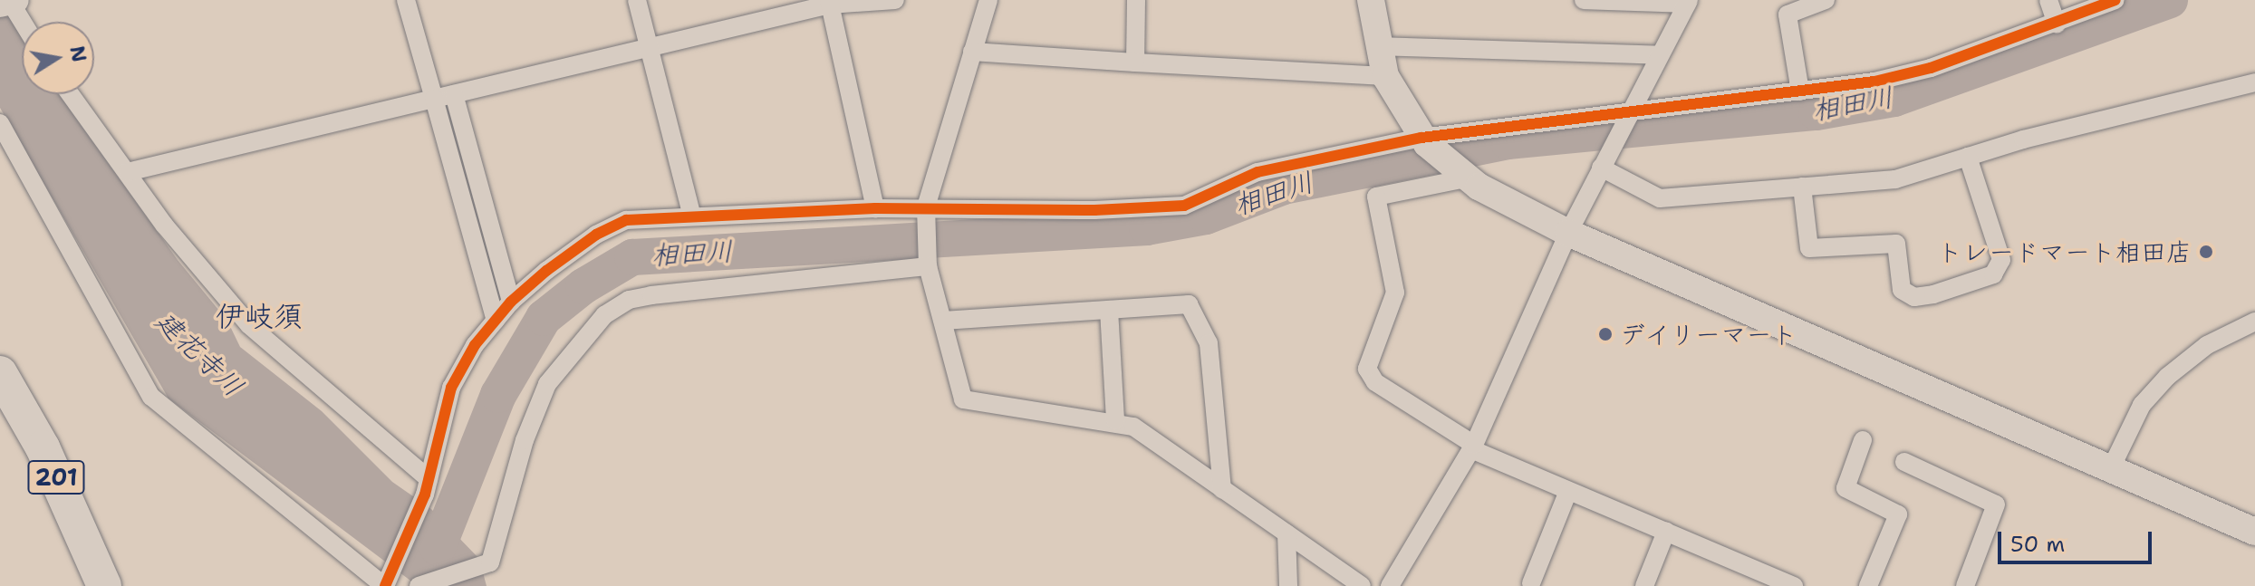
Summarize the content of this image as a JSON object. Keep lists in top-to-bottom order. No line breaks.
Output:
{"streets":{"highway":["201"]},"districts":["伊岐須"],"water":["相田川","建花寺川"],"places":["トレードマート相田店","デイリーマート"],"scale_bar":"50 m","north":"right"}
